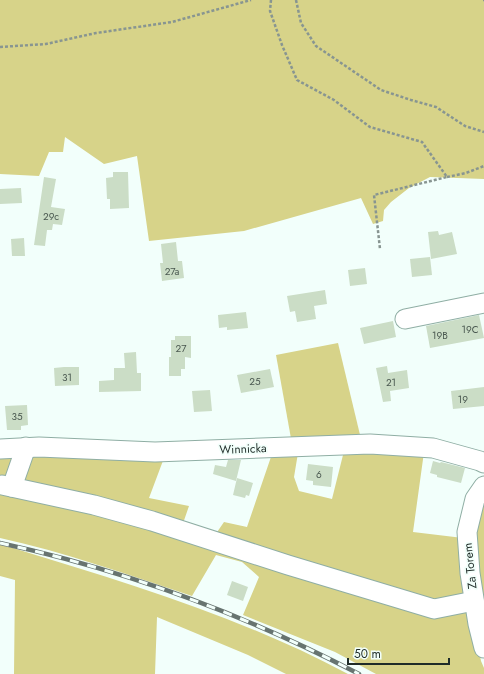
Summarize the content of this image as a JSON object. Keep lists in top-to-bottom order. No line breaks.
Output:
{"streets":{"street":["Winnicka","Za Torem"]},"house_numbers":["29c","27a","19C","19B","27","31","25","21","19","35","6"],"scale_bar":"50 m"}
